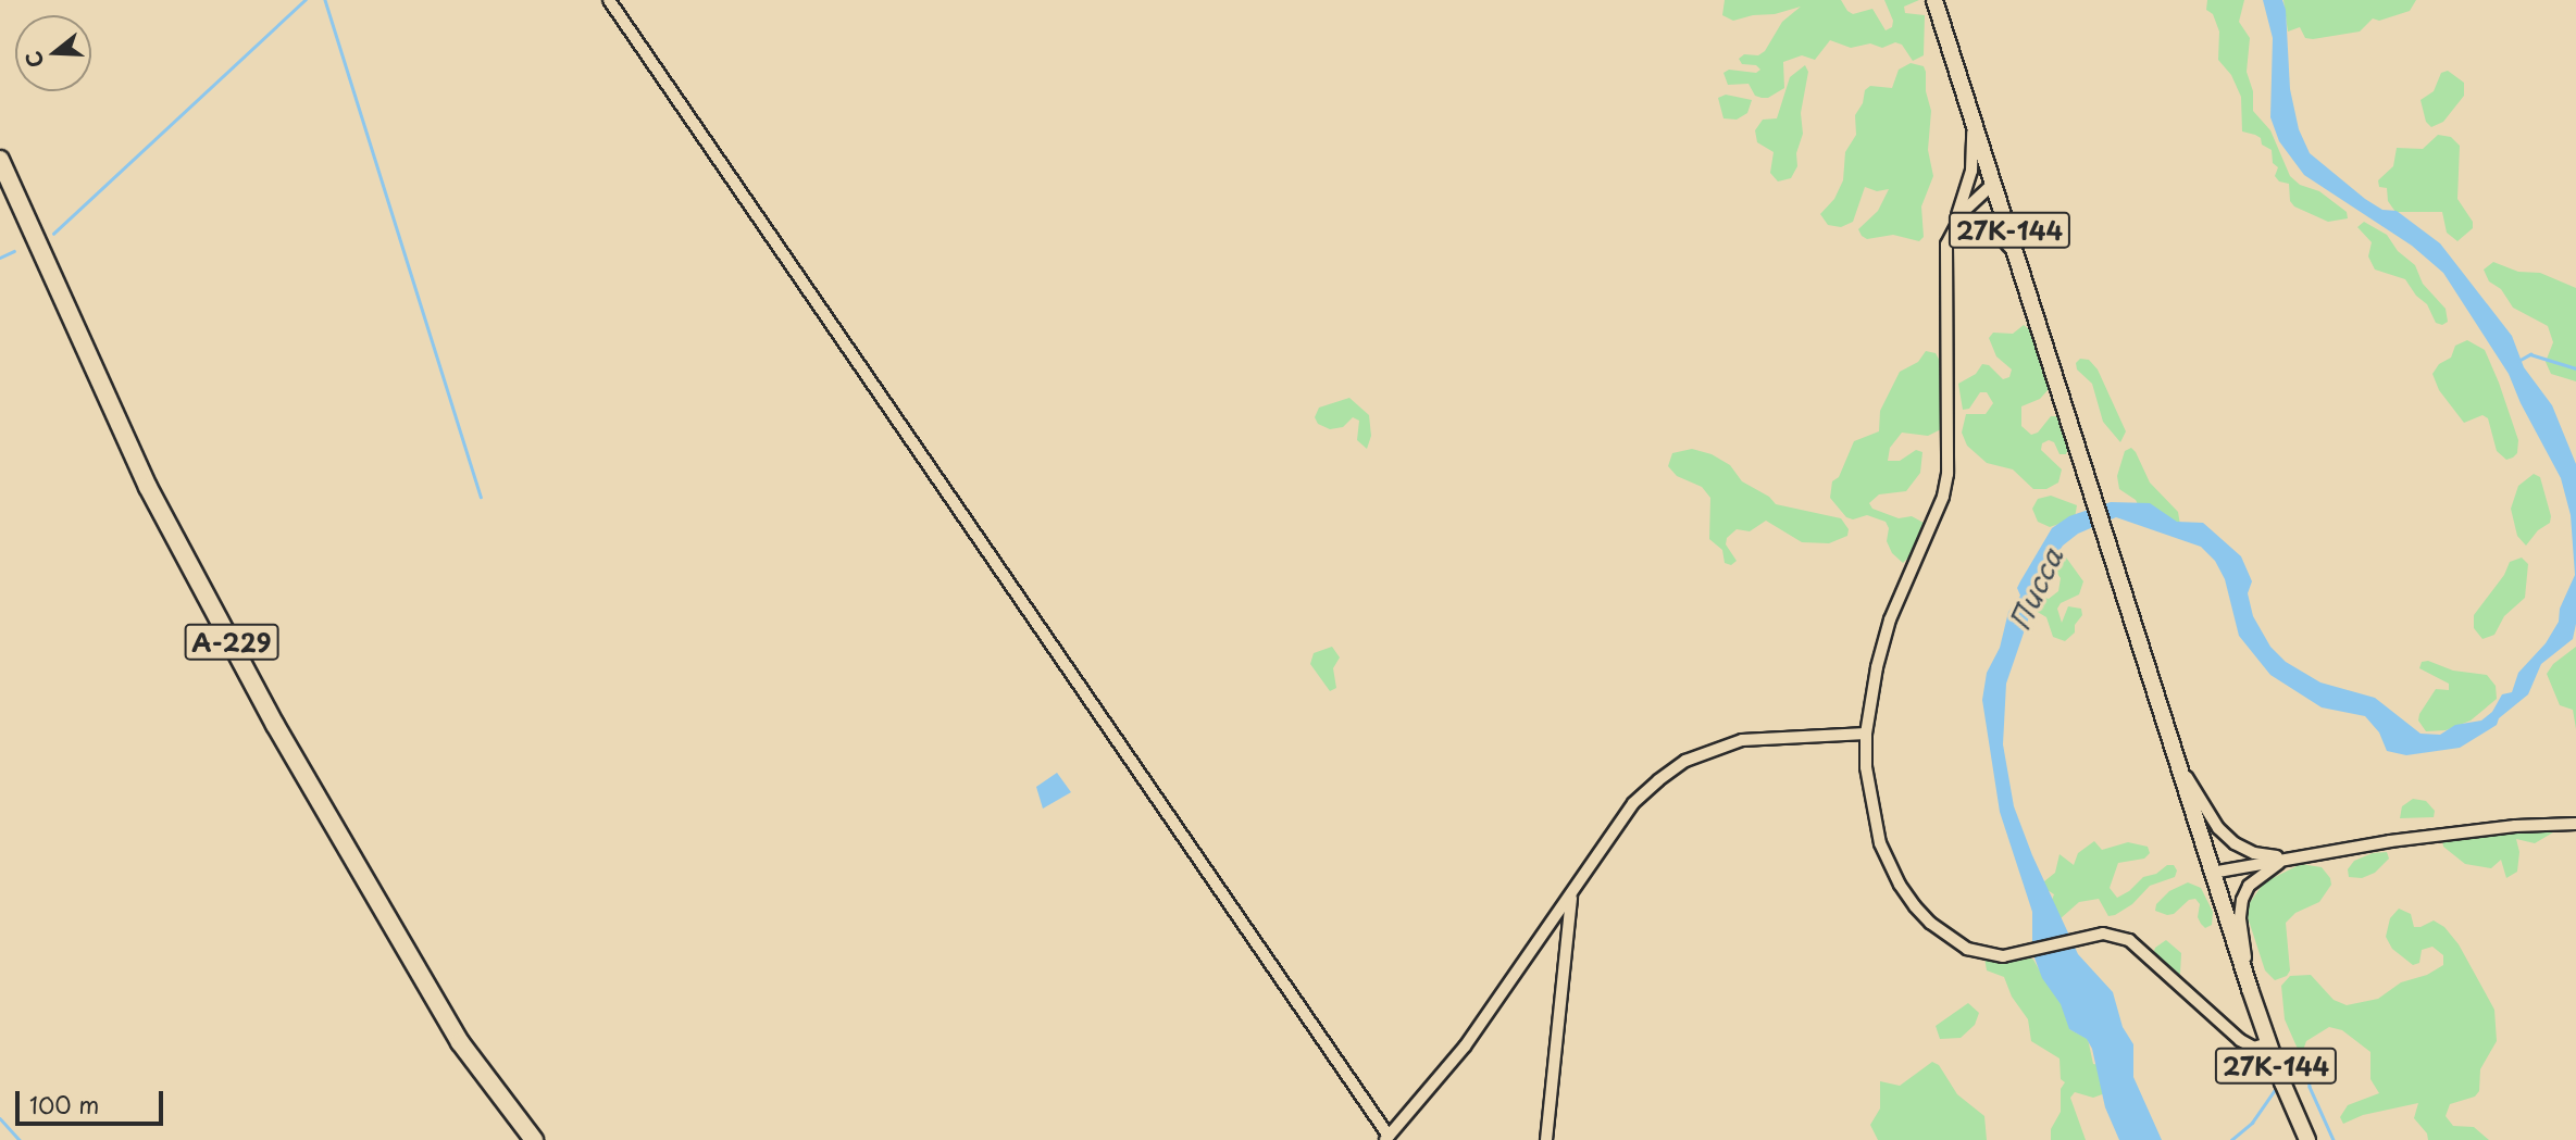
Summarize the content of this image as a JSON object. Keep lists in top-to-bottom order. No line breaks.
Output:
{"streets":{"highway":["А-229"],"main road":["27К-144"]},"water":["Писса"],"scale_bar":"100 m","north":"left"}
